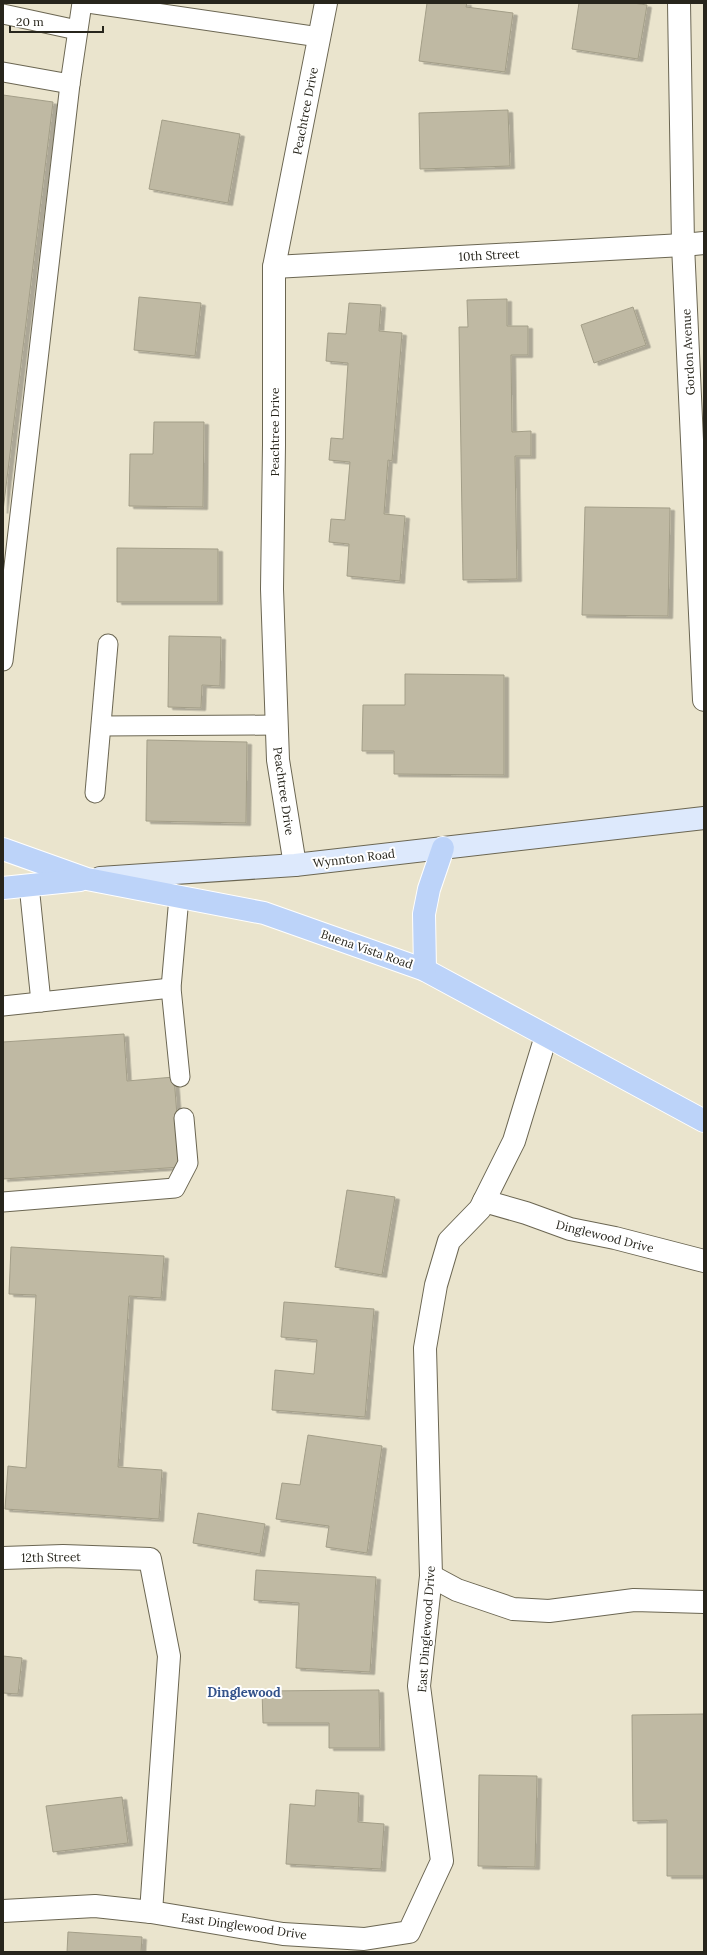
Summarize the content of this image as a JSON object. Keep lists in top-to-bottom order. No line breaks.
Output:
{"streets":{"main road":["Wynnton Road","Buena Vista Road"],"street":["Peachtree Drive","10th Street","Gordon Avenue","Dinglewood Drive","12th Street","East Dinglewood Drive"]},"crossings":[["Peachtree Drive","10th Street"],["Peachtree Drive","Wynnton Road"],["10th Street","Gordon Avenue"],["Wynnton Road","Buena Vista Road"],["Buena Vista Road","East Dinglewood Drive"],["Dinglewood Drive","East Dinglewood Drive"],["12th Street","East Dinglewood Drive"]],"districts":["Dinglewood"],"scale_bar":"20 m"}
